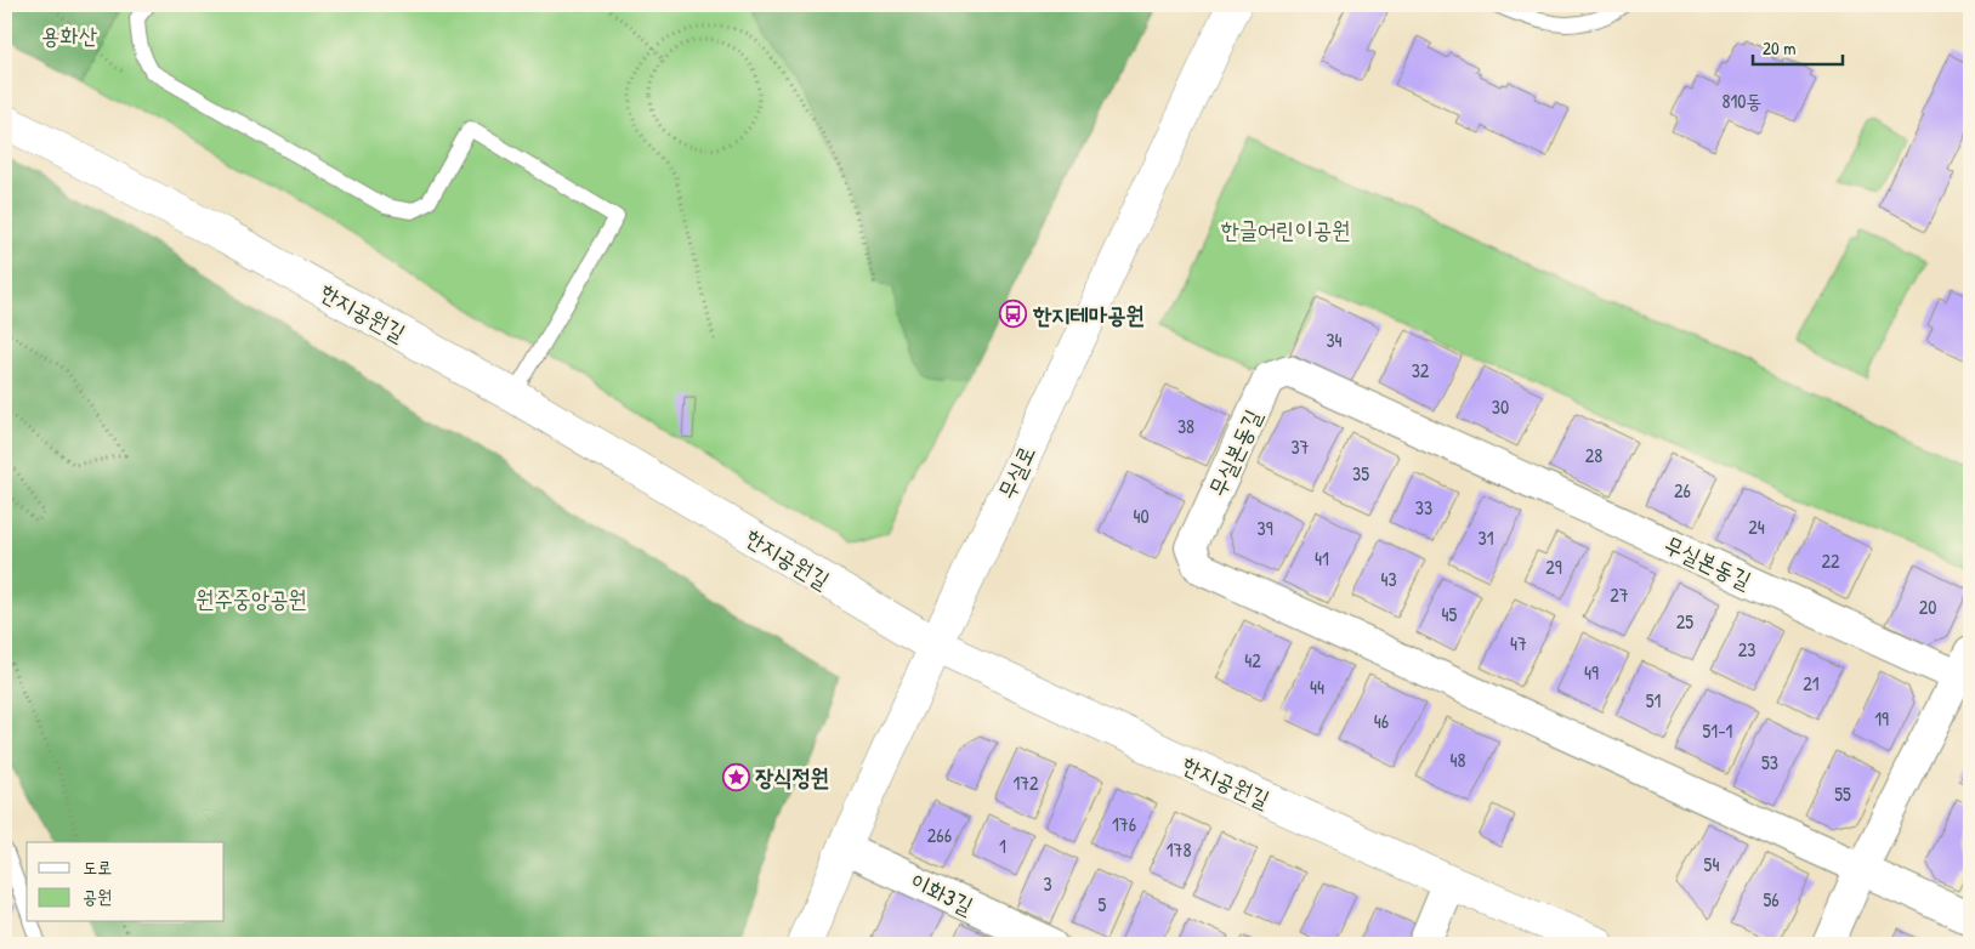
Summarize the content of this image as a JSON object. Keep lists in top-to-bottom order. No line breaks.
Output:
{"streets":{"street":["한지공원길","무실본동길","무실로","이화3길"]},"crossings":[["한지공원길","무실로"],["무실로","이화3길"]],"parks":["용화산","한글어린이공원","원주중앙공원"],"places":{"bus stop":["한지테마공원"],"place":["장식정원"]},"house_numbers":["810동","34","32","30","38","37","28","35","26","33","40","24","39","31","41","22","29","43","27","20","45","25","47","23","42","49","21","44","51","19","46","51-1","48","53","172","55","176","266","1","178","54","3","56","5"],"legend":["도로","공원"],"scale_bar":"20 m"}
